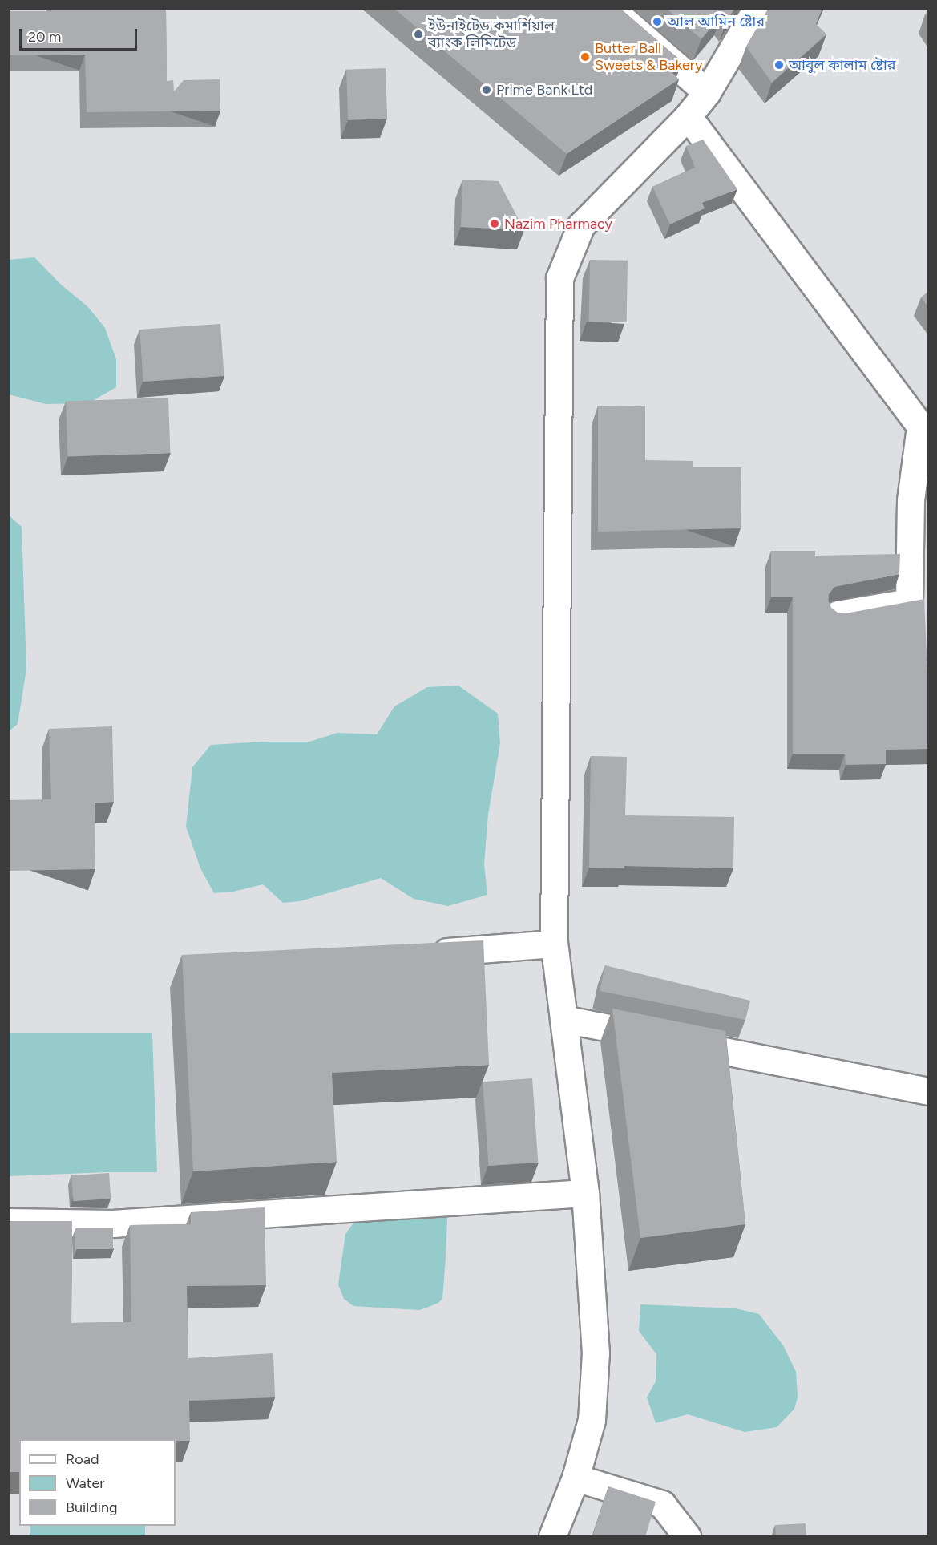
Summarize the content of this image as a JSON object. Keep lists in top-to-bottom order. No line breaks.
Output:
{"places":["আল আমিন ষ্টোর","ইউনাইটেড কমার্শিয়াল ব্যাংক লিমিটেড","Butter Ball Sweets & Bakery","আবুল কালাম ষ্টোর","Prime Bank Ltd","Nazim Pharmacy"],"legend":["Road","Water","Building"],"scale_bar":"20 m"}
